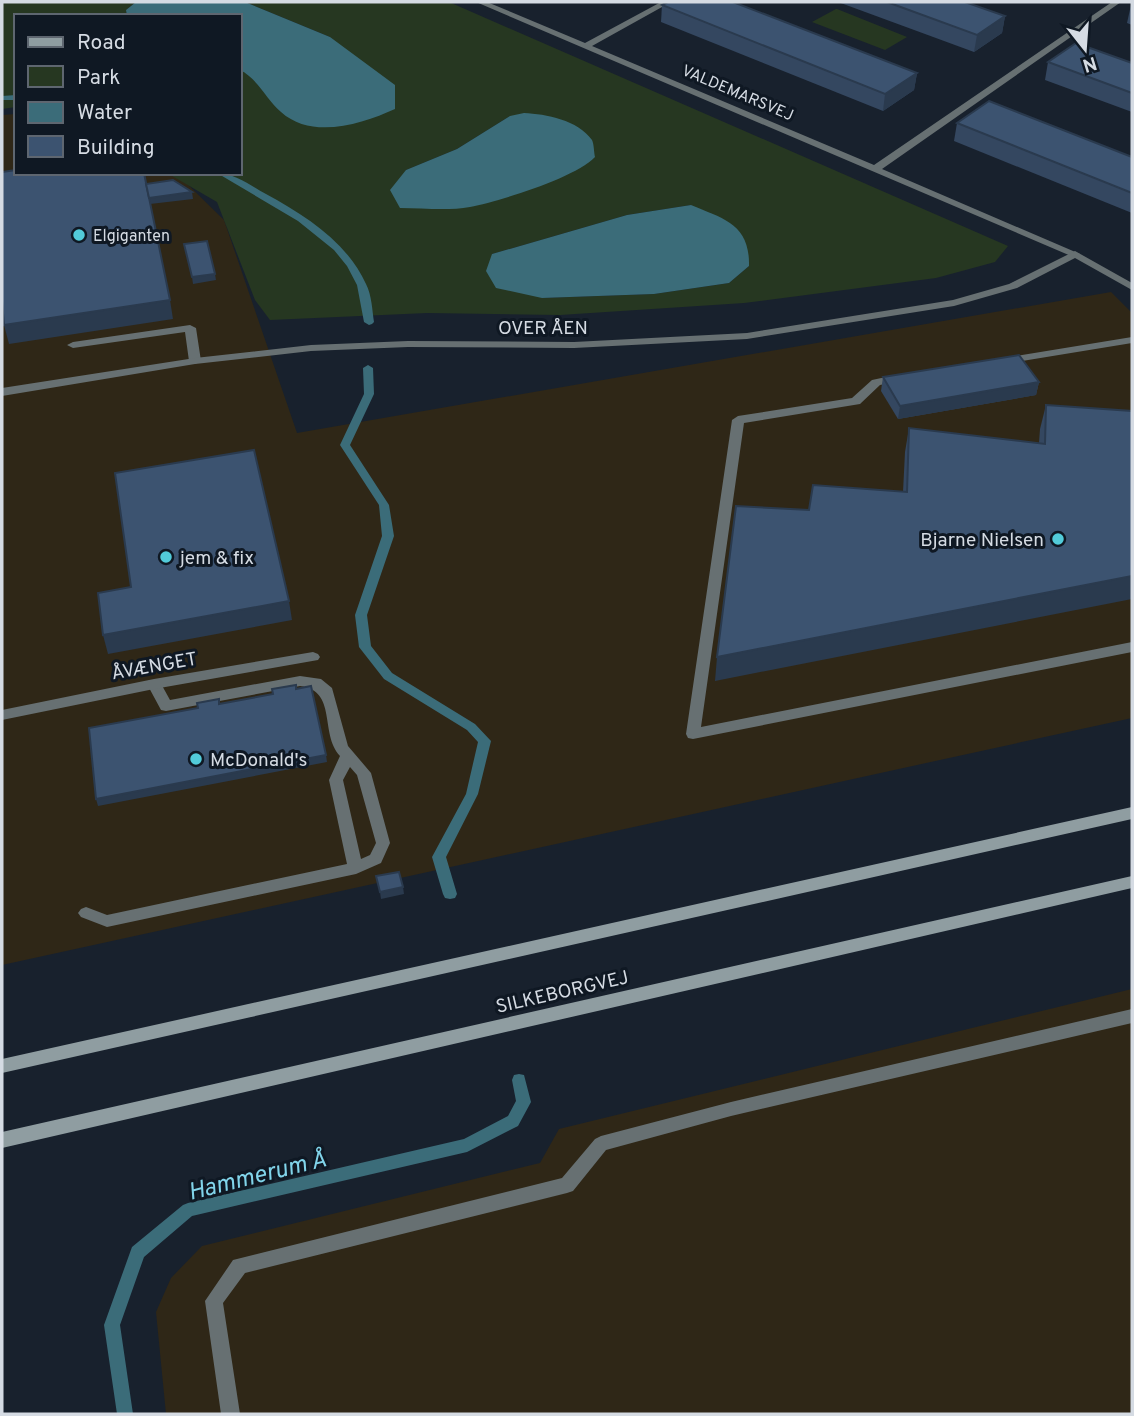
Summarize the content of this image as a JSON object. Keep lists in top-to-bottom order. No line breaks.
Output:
{"streets":{"main road":["SILKEBORGVEJ"],"street":["VALDEMARSVEJ","OVER ÅEN","ÅVÆNGET"]},"crossings":[["VALDEMARSVEJ","OVER ÅEN"]],"water":["Hammerum Å"],"places":["Elgiganten","Bjarne Nielsen","jem & fix","McDonald's"],"legend":["Road","Park","Water","Building"],"north":"bottom"}
